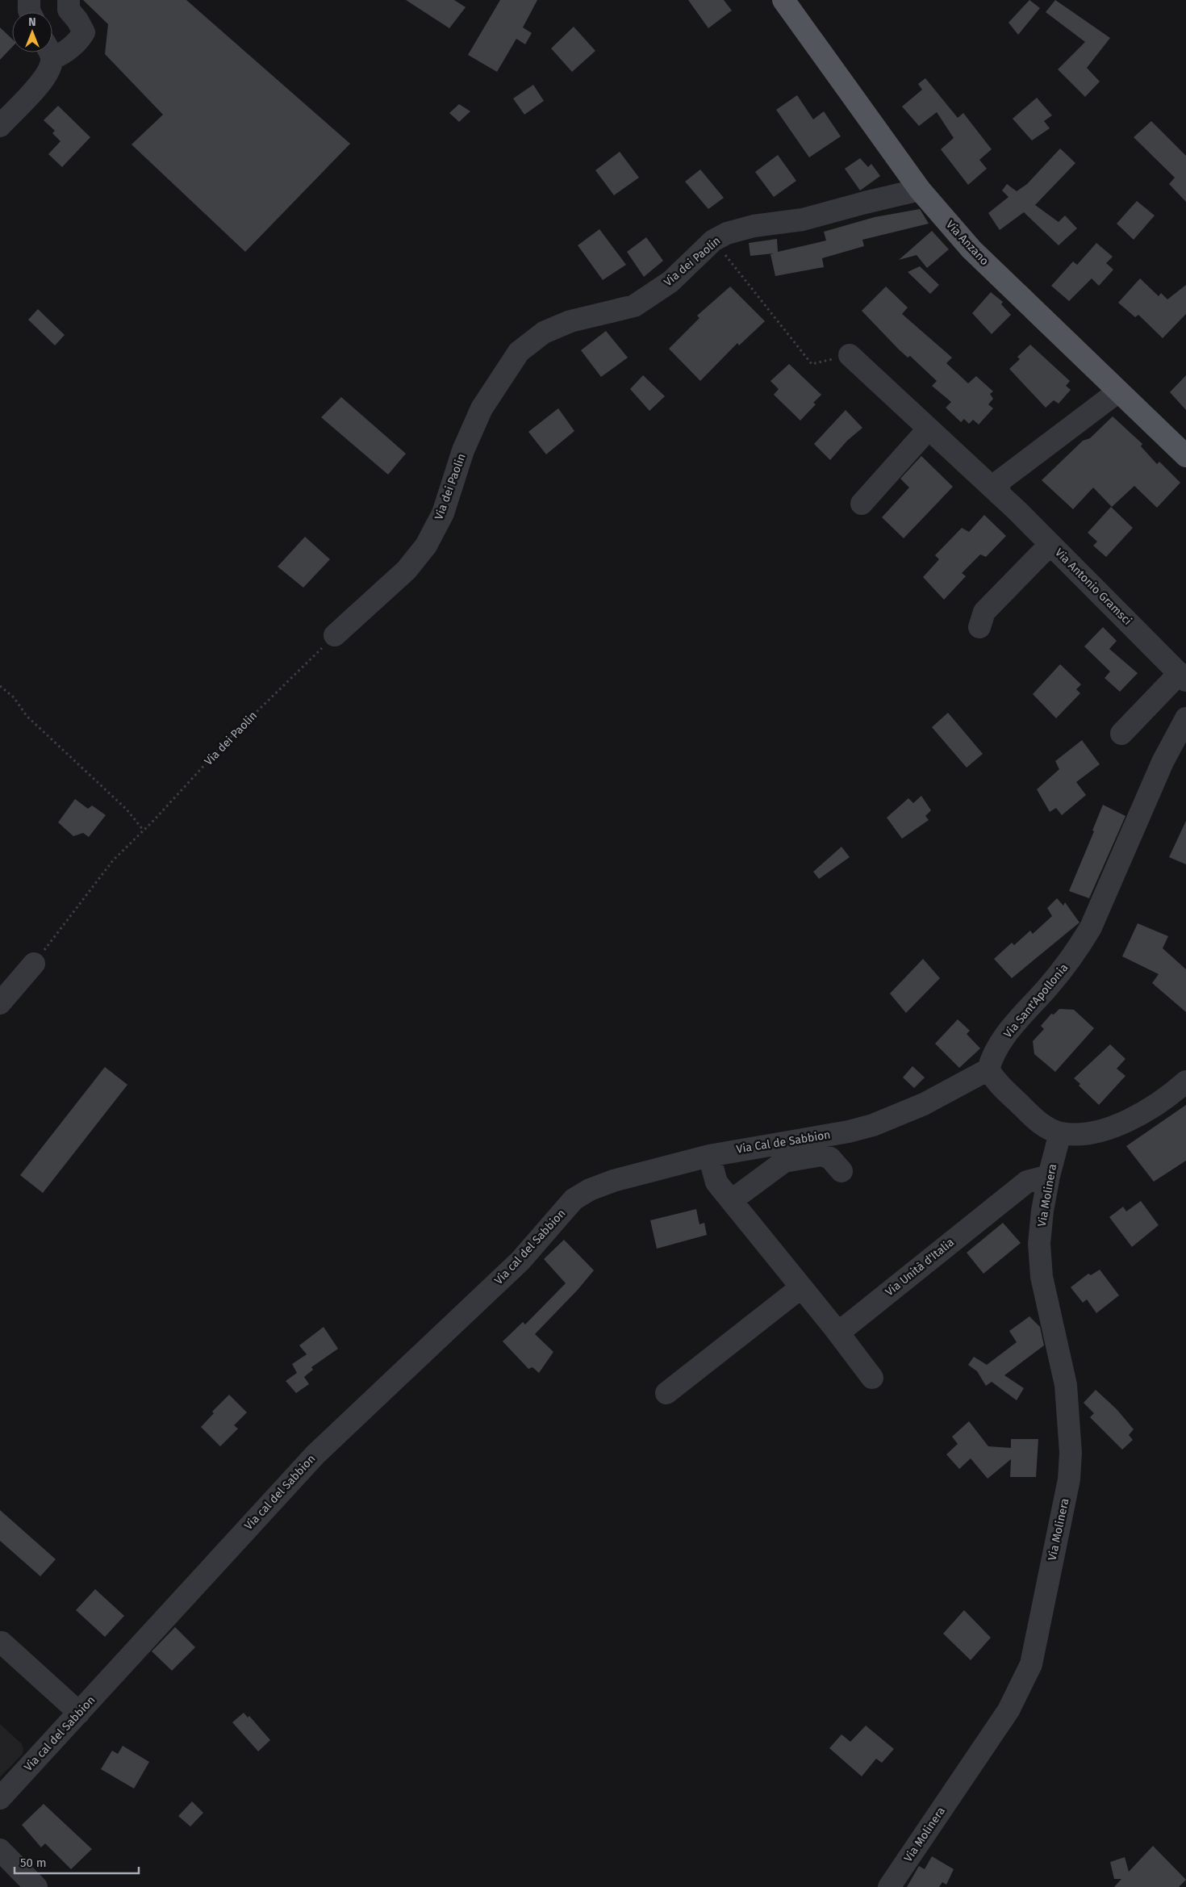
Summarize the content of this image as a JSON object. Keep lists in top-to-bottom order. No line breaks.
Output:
{"streets":{"main road":["Via Anzano"],"street":["Via dei Paolin","Via Antonio Gramsci","Via Sant'Apollonia","Via Cal de Sabbion","Via Molinera","Via cal del Sabbion","Via Unità d'Italia"]},"crossings":[["Via Anzano","Via dei Paolin"],["Via Sant'Apollonia","Via Cal de Sabbion"],["Via Cal de Sabbion","Via cal del Sabbion"],["Via Molinera","Via Unità d'Italia"]],"scale_bar":"50 m","north":"top"}
